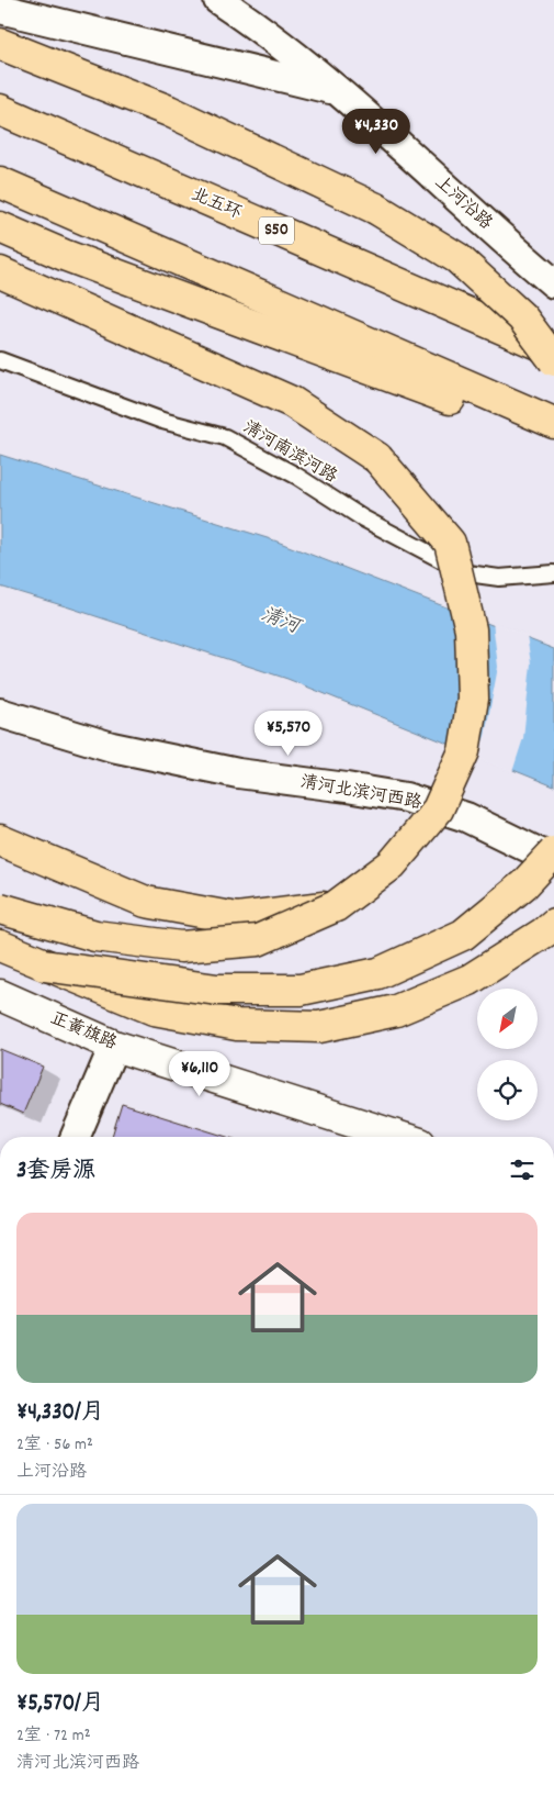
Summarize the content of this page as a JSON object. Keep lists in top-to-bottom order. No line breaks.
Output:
{"streets":{"highway":["北五环","S50"],"street":["上河沿路","清河北滨河西路","正黄旗路"],"lane":["清河南滨河路"]},"water":["清河"],"north":"bottom left","page":{"price":["¥4,330","¥5,570","¥6,110"],"heading":"3套房源","list":[{"name":"¥4,330/月","note":"2室 · 56 m² · 上河沿路"},{"name":"¥5,570/月","note":"2室 · 72 m² · 清河北滨河西路"}]}}
